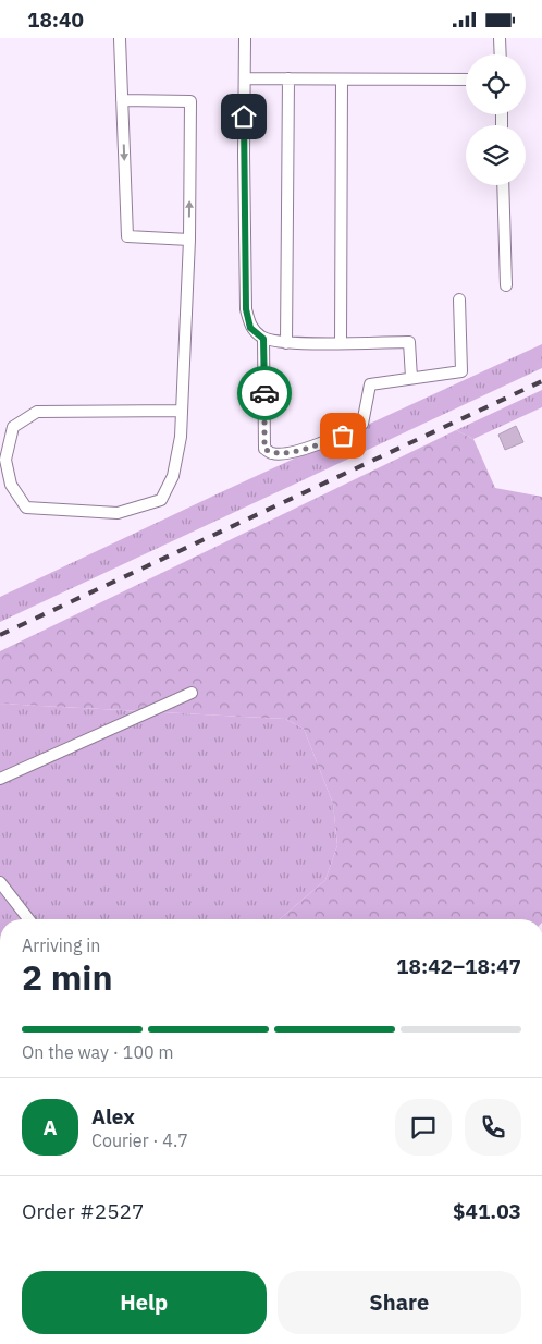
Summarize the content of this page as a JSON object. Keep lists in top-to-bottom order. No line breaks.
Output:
{"page":{"status":"18:40","heading":["2 min","Arriving in","18:42–18:47"],"panel":["Alex","Courier · 4.7","Order #2527","$41.03"],"bar":"On the way · 100 m","round":"A","buttons":["Help","Share"]}}
